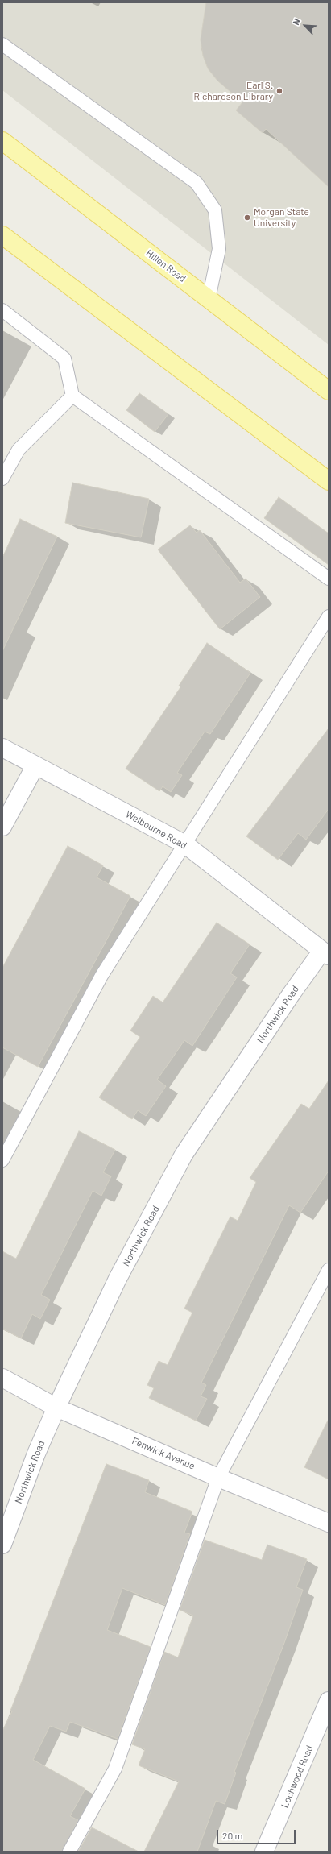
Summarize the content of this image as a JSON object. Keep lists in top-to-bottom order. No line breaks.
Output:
{"streets":{"main road":["Hillen Road"],"street":["Welbourne Road","Northwick Road","Fenwick Avenue","Lochwood Road"]},"crossings":[["Welbourne Road","Northwick Road"],["Northwick Road","Fenwick Avenue"]],"places":["Earl S. Richardson Library","Morgan State University"],"scale_bar":"20 m","north":"top left"}
